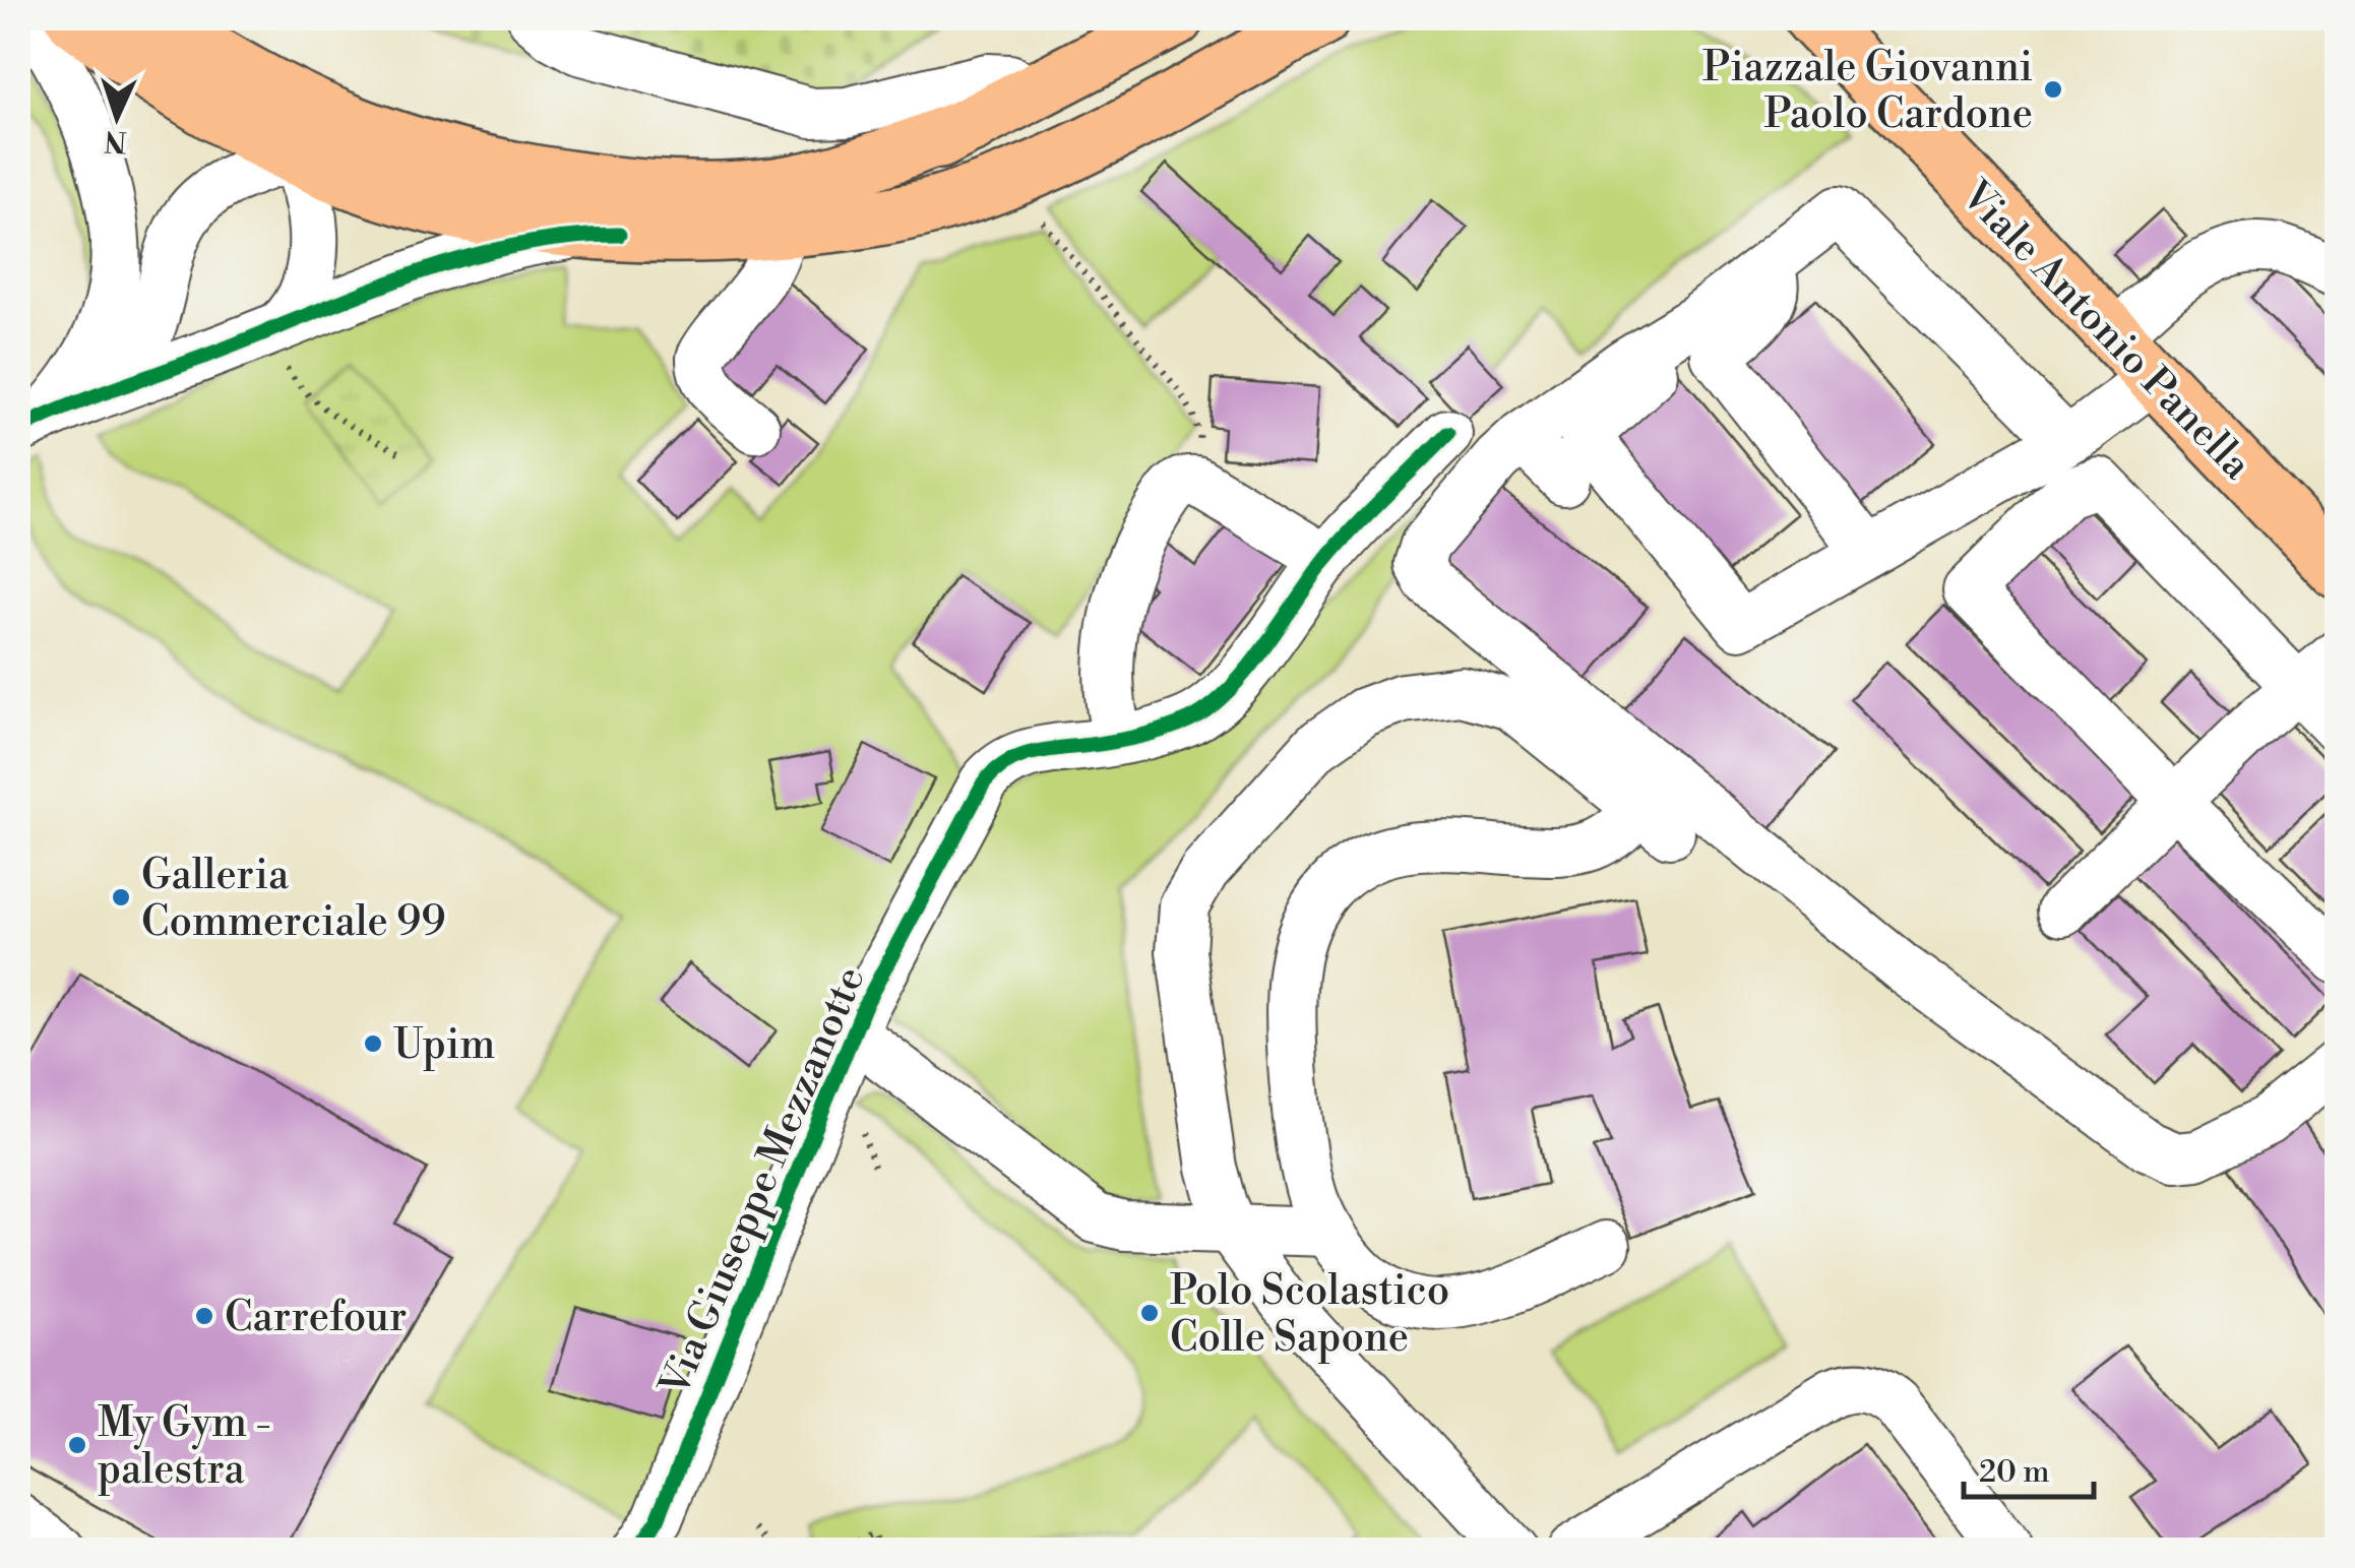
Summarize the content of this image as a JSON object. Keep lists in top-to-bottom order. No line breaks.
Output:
{"streets":{"main road":["Viale Antonio Panella"],"street":["Via Giuseppe Mezzanotte"]},"places":["Piazzale Giovanni Paolo Cardone","Galleria Commerciale 99","Upim","Polo Scolastico Colle Sapone","Carrefour","My Gym - palestra"],"scale_bar":"20 m","north":"bottom"}
